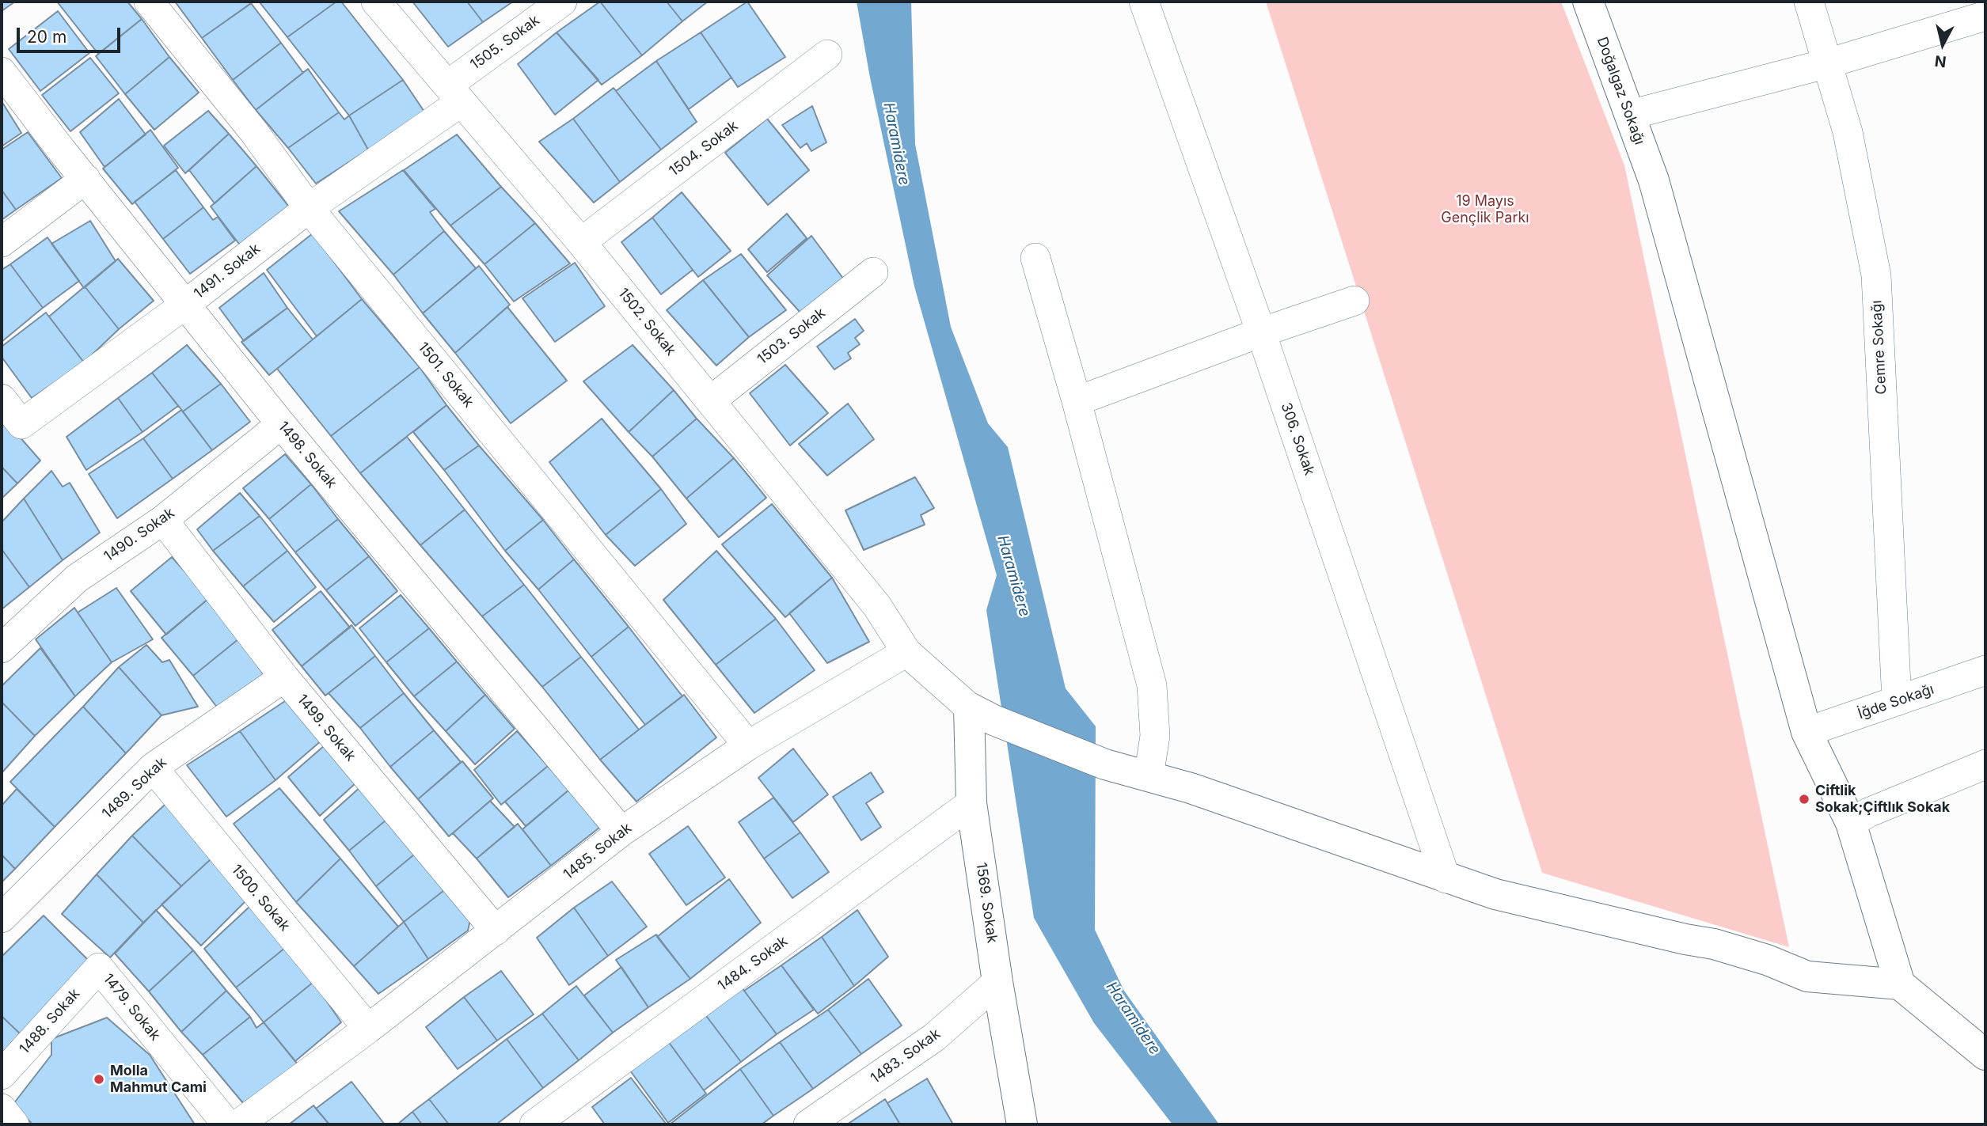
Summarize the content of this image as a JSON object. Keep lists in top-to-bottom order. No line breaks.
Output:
{"streets":{"street":["1505. Sokak","Doğalgaz Sokağı","1504. Sokak","1491. Sokak","1502. Sokak","1503. Sokak","Cemre Sokağı","1501. Sokak","306. Sokak","1498. Sokak","1490. Sokak","İğde Sokağı","1499. Sokak","1489. Sokak","1485. Sokak","1500. Sokak","1569. Sokak","1484. Sokak","1479. Sokak","1488. Sokak","1483. Sokak"]},"crossings":[["1505. Sokak","1491. Sokak"],["1505. Sokak","1502. Sokak"],["Doğalgaz Sokağı","İğde Sokağı"],["1504. Sokak","1502. Sokak"],["1491. Sokak","1502. Sokak"],["1491. Sokak","1501. Sokak"],["1491. Sokak","1498. Sokak"],["1502. Sokak","1503. Sokak"],["1502. Sokak","1485. Sokak"],["Cemre Sokağı","İğde Sokağı"],["1501. Sokak","1485. Sokak"],["1498. Sokak","1490. Sokak"],["1498. Sokak","1485. Sokak"],["1490. Sokak","1499. Sokak"],["1499. Sokak","1489. Sokak"],["1499. Sokak","1485. Sokak"],["1489. Sokak","1500. Sokak"],["1485. Sokak","1500. Sokak"],["1569. Sokak","1484. Sokak"],["1569. Sokak","1483. Sokak"],["1479. Sokak","1488. Sokak"]],"water":["Haramidere"],"parks":["19 Mayıs Gençlik Parkı"],"places":["Ciftlik Sokak;Çiftlık Sokak","Molla Mahmut Cami"],"scale_bar":"20 m","north":"bottom"}
